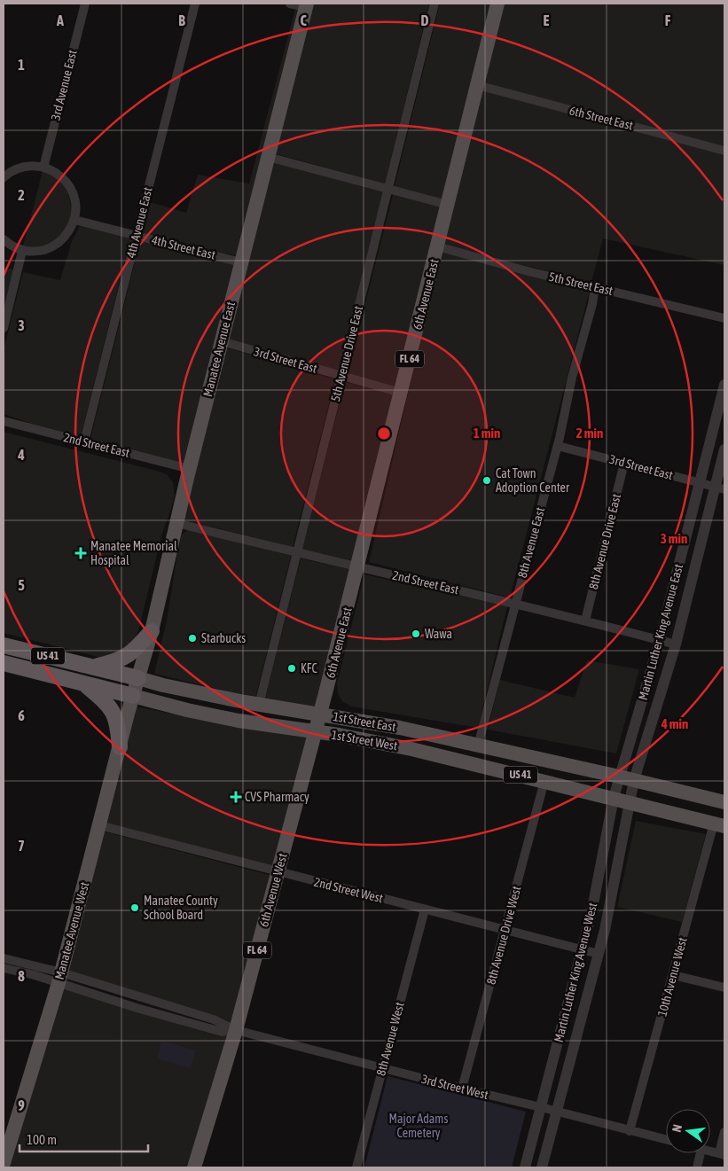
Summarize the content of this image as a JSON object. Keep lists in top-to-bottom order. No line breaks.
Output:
{"streets":{"highway":["US 41","1st Street East","1st Street West"],"main road":["6th Avenue East","Manatee Avenue East","FL 64","6th Avenue West","Manatee Avenue West"],"street":["3rd Avenue East","6th Street East","4th Avenue East","4th Street East","5th Street East","5th Avenue Drive East","3rd Street East","2nd Street East","8th Avenue Drive East","8th Avenue East","Martin Luther King Avenue East","2nd Street West","8th Avenue Drive West","Martin Luther King Avenue West","10th Avenue West","8th Avenue West","3rd Street West"]},"crossings":[["6th Street East","6th Avenue East"],["4th Avenue East","4th Street East"],["4th Avenue East","2nd Street East"],["4th Street East","Manatee Avenue East"],["5th Street East","6th Avenue East"],["5th Street East","8th Avenue East"],["6th Avenue East","3rd Street East"],["6th Avenue East","2nd Street East"],["6th Avenue East","1st Street East"],["6th Avenue East","6th Avenue West"],["Manatee Avenue East","3rd Street East"],["Manatee Avenue East","2nd Street East"],["Manatee Avenue East","1st Street East"],["Manatee Avenue East","1st Street West"],["Manatee Avenue East","Manatee Avenue West"],["5th Avenue Drive East","3rd Street East"],["5th Avenue Drive East","2nd Street East"],["5th Avenue Drive East","1st Street East"],["3rd Street East","8th Avenue Drive East"],["3rd Street East","8th Avenue East"],["3rd Street East","Martin Luther King Avenue East"],["2nd Street East","8th Avenue Drive East"],["2nd Street East","8th Avenue East"],["2nd Street East","Martin Luther King Avenue East"],["8th Avenue East","1st Street East"],["Martin Luther King Avenue East","1st Street East"],["Martin Luther King Avenue East","Martin Luther King Avenue West"],["1st Street East","6th Avenue West"],["1st Street East","Martin Luther King Avenue West"],["1st Street West","6th Avenue West"],["1st Street West","Manatee Avenue West"],["1st Street West","8th Avenue Drive West"],["1st Street West","Martin Luther King Avenue West"],["1st Street West","10th Avenue West"],["6th Avenue West","2nd Street West"],["6th Avenue West","3rd Street West"],["2nd Street West","Manatee Avenue West"],["2nd Street West","8th Avenue Drive West"],["2nd Street West","Martin Luther King Avenue West"],["2nd Street West","8th Avenue West"],["Manatee Avenue West","3rd Street West"],["8th Avenue Drive West","3rd Street West"],["Martin Luther King Avenue West","3rd Street West"],["10th Avenue West","3rd Street West"],["8th Avenue West","3rd Street West"]],"parks":["Major Adams Cemetery"],"places":{"other":["Cat Town Adoption Center","Wawa","Starbucks","KFC","Manatee County School Board"],"health":["Manatee Memorial Hospital","CVS Pharmacy"]},"scale_bar":"100 m","north":"left","grid":{"columns":["A","B","C","D","E","F"],"rows":["1","2","3","4","5","6","7","8","9"]},"rings":["1 min","2 min","3 min","4 min"]}
